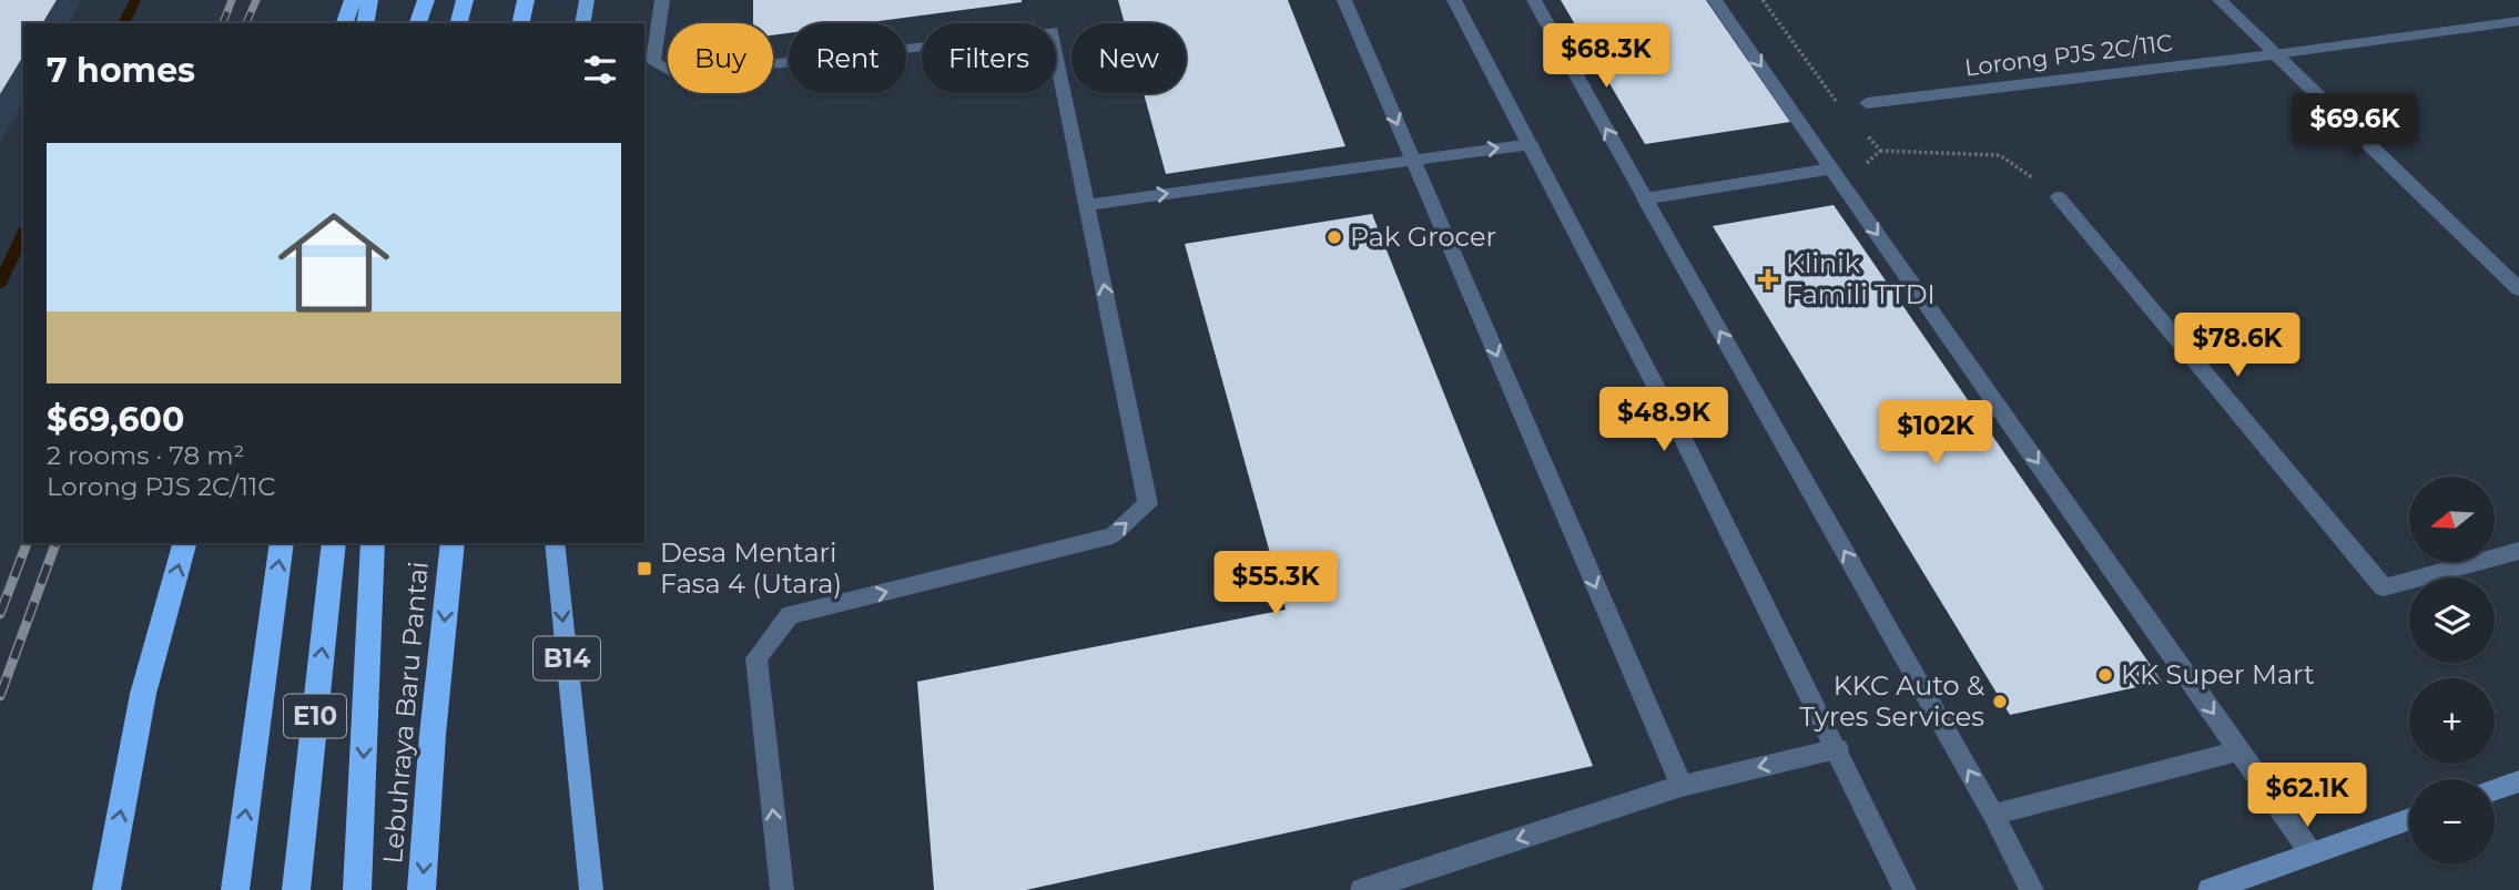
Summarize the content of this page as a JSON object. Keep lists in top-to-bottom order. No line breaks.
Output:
{"streets":{"highway":["Lebuhraya Baru Pantai","E10"],"main road":["B14"],"street":["Lorong PJS 2C/11C"]},"places":{"other":["Pak Grocer","KK Super Mart","KKC Auto & Tyres Services"],"health":["Klinik Famili TTDI"],"transit":["Desa Mentari Fasa 4 (Utara)"]},"north":"left","page":{"price":["$68.3K","$69.6K","$78.6K","$48.9K","$102K","$55.3K","$62.1K"],"chip":["Buy","Rent","Filters","New"],"heading":"7 homes","list":[{"name":"$69,600","note":"2 rooms · 78 m² · Lorong PJS 2C/11C"}],"map_buttons":["+","−"]}}
